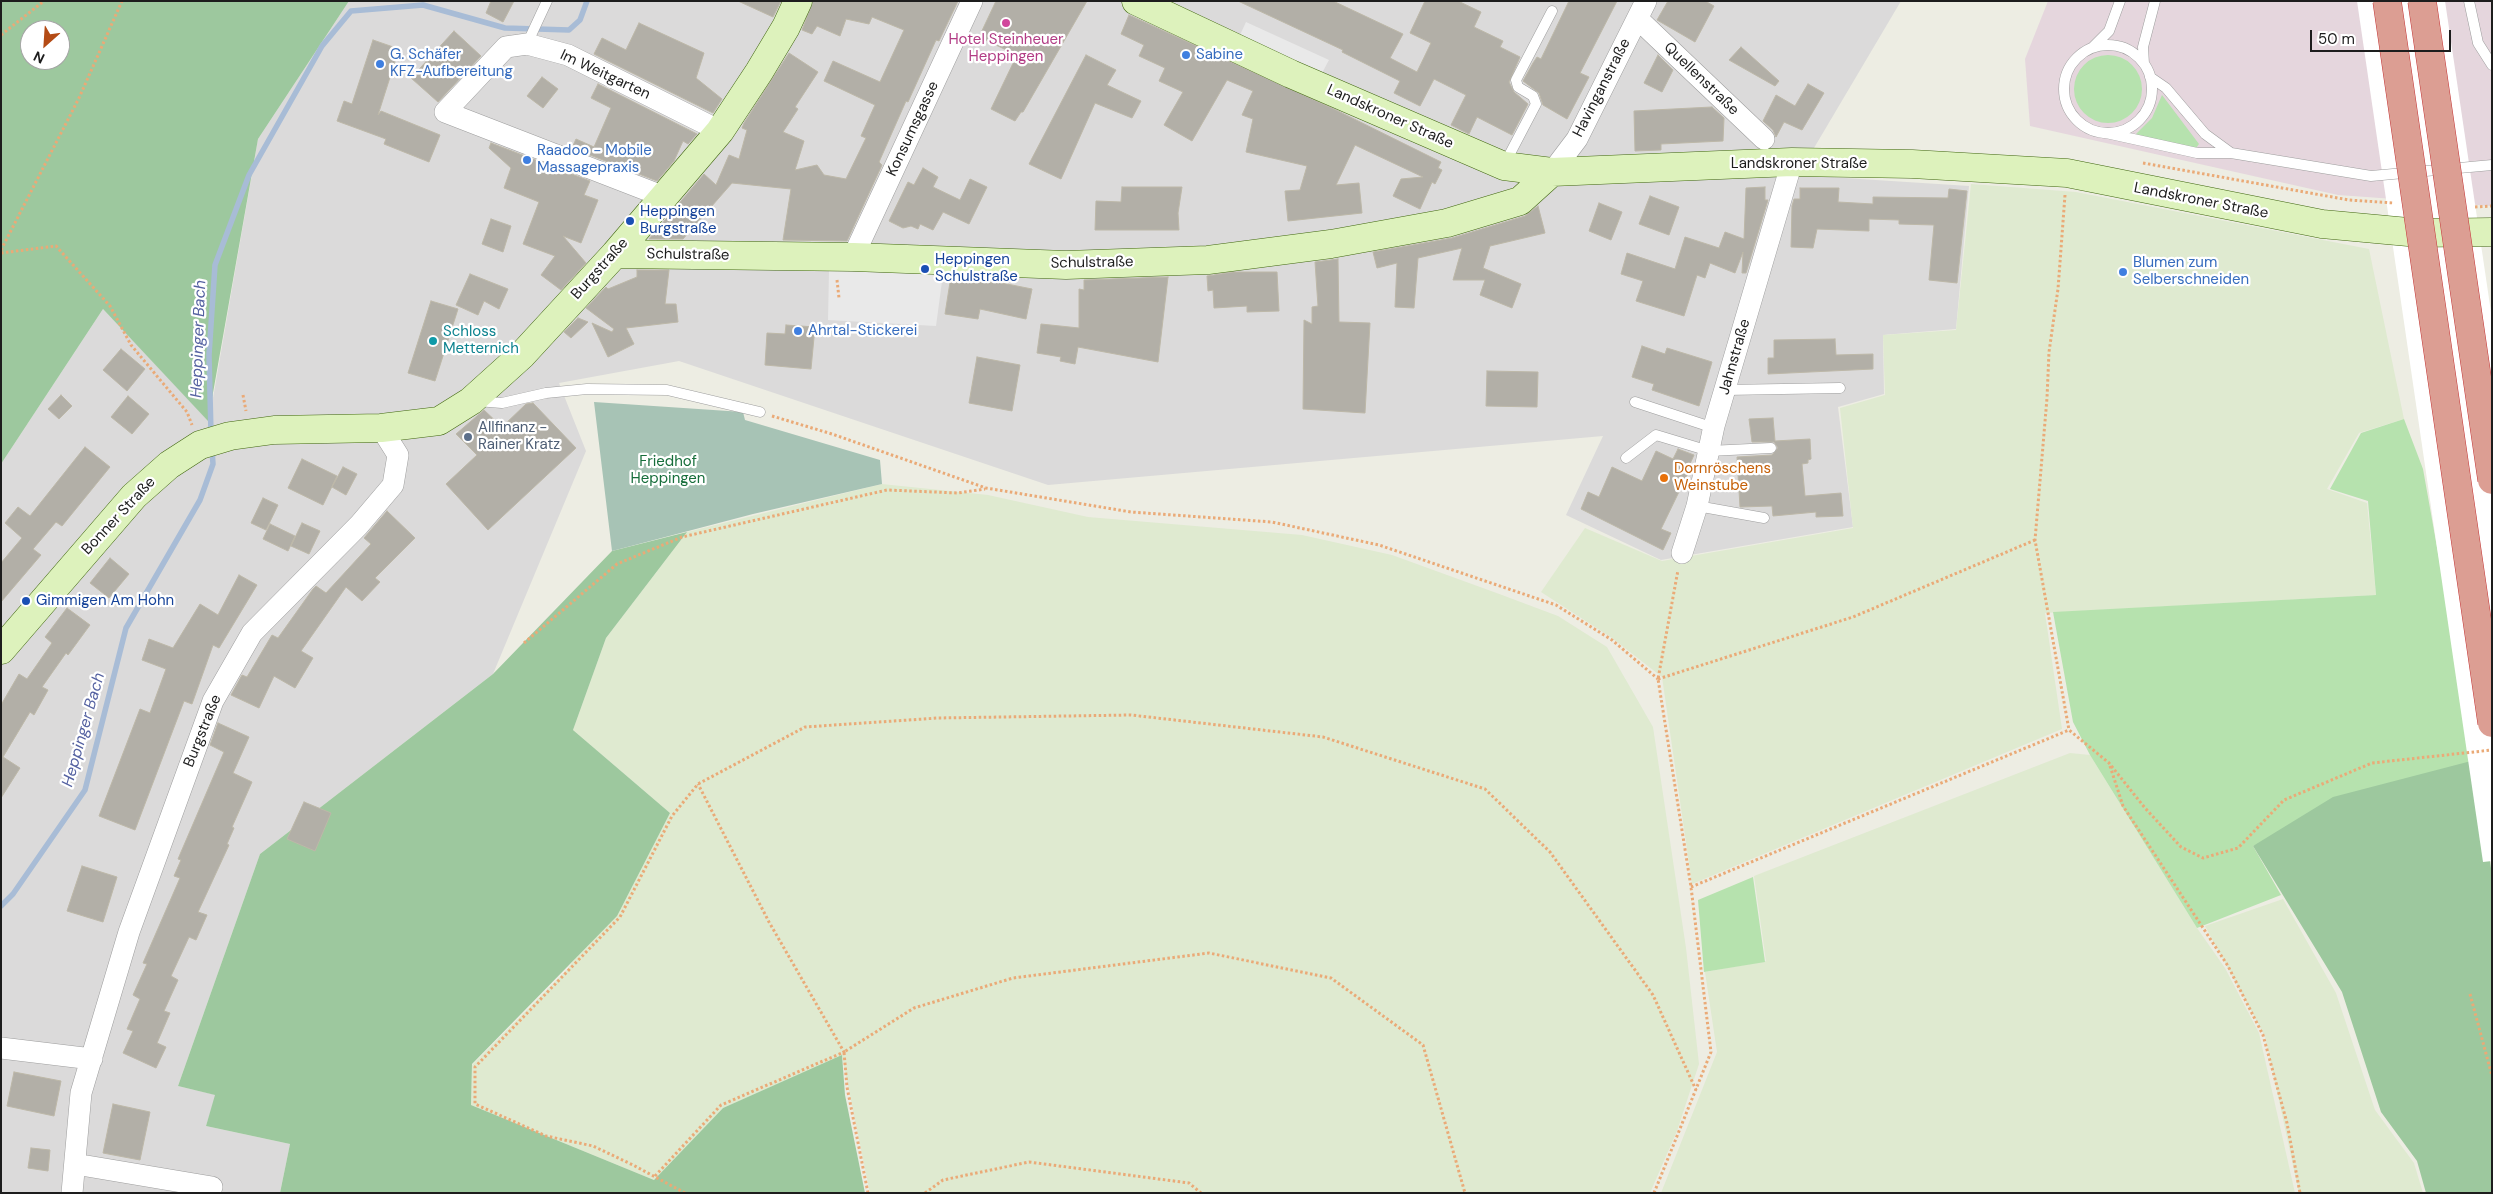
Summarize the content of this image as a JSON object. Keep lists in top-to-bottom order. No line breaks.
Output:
{"streets":{"main road":["Landskroner Straße","Schulstraße","Burgstraße","Bonner Straße"],"street":["Im Weitgarten","Quellenstraße","Havinganstraße","Konsumsgasse","Jahnstraße"]},"crossings":[["Im Weitgarten","Burgstraße"],["Quellenstraße","Havinganstraße"],["Havinganstraße","Landskroner Straße"],["Havinganstraße","Schulstraße"],["Landskroner Straße","Schulstraße"],["Landskroner Straße","Jahnstraße"],["Konsumsgasse","Schulstraße"],["Schulstraße","Burgstraße"],["Burgstraße","Bonner Straße"]],"water":["Heppinger Bach"],"parks":["Friedhof Heppingen"],"places":["Hotel Steinheuer Heppingen","Sabine","G. Schäfer KFZ-Aufbereitung","Raadoo - Mobile Massagepraxis","Heppingen Burgstraße","Heppingen Schulstraße","Blumen zum Selberschneiden","Ahrtal-Stickerei","Schloss Metternich","Allfinanz - Rainer Kratz","Dornröschens Weinstube","Gimmigen Am Hohn"],"scale_bar":"50 m","north":"bottom left"}
